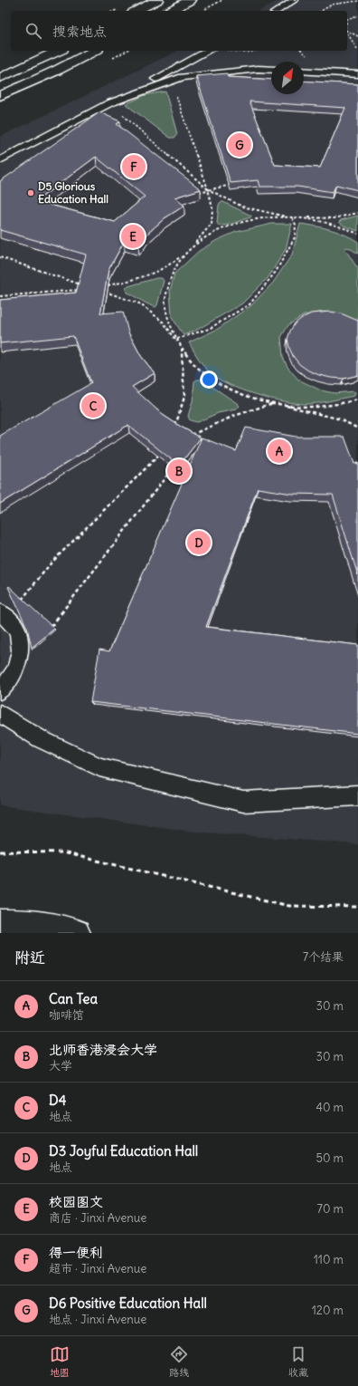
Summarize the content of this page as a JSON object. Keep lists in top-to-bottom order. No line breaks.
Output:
{"places":["D5 Glorious Education Hall"],"north":"top right","page":{"search":"搜索地点","pins":["G","F","E","C","A","B","D"],"heading":["附近","7个结果"],"list":[{"mark":"A","name":"Can Tea","note":"咖啡馆","value":"30 m"},{"mark":"B","name":"北师香港浸会大学","note":"大学","value":"30 m"},{"mark":"C","name":"D4","note":"地点","value":"40 m"},{"mark":"D","name":"D3 Joyful Education Hall","note":"地点","value":"50 m"},{"mark":"E","name":"校园图文","note":"商店 · Jinxi Avenue","value":"70 m"},{"mark":"F","name":"得一便利","note":"超市 · Jinxi Avenue","value":"110 m"},{"mark":"G","name":"D6 Positive Education Hall","note":"地点 · Jinxi Avenue","value":"120 m"}],"nav":["地图","路线","收藏"]}}
